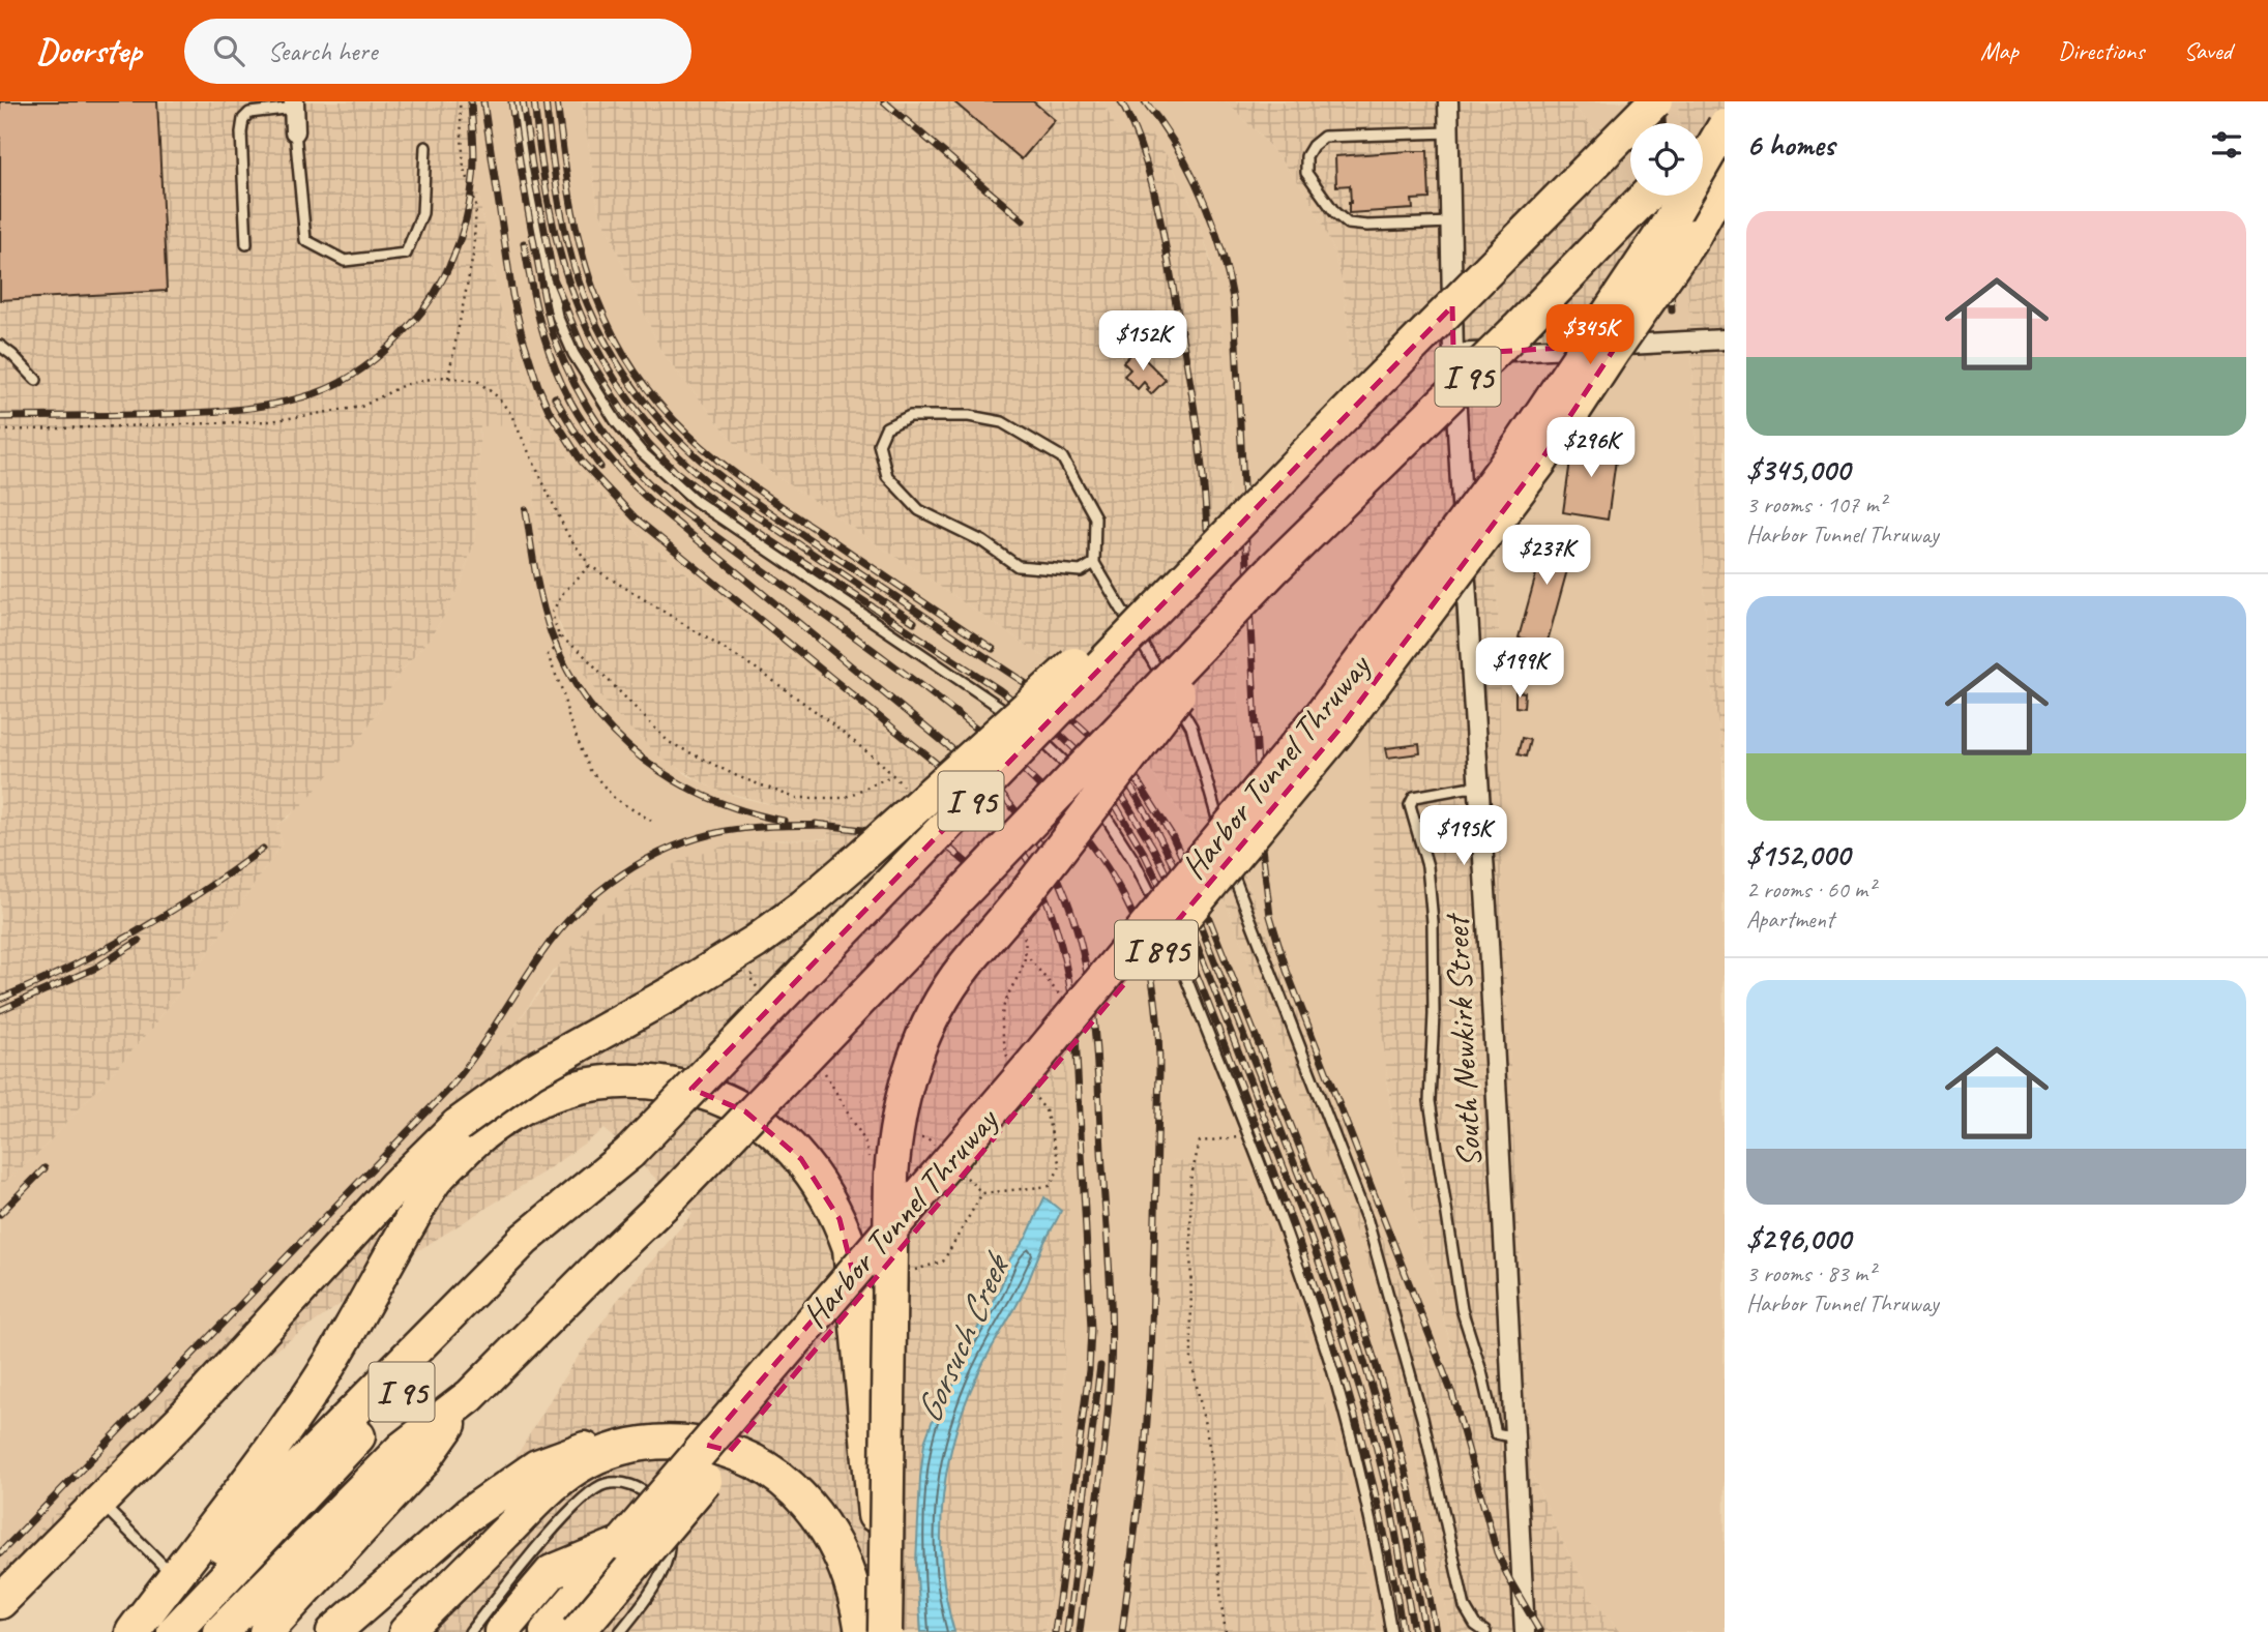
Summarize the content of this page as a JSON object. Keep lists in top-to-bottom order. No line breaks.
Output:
{"streets":{"highway":["I 95","Harbor Tunnel Thruway","I 895"],"street":["South Newkirk Street"]},"water":["Gorsuch Creek"],"page":{"header":"Doorstep","search":"Search here","nav":["Map","Directions","Saved"],"heading":"6 homes","list":[{"name":"$345,000","note":"3 rooms · 107 m² · Harbor Tunnel Thruway"},{"name":"$152,000","note":"2 rooms · 60 m² · Apartment"},{"name":"$296,000","note":"3 rooms · 83 m² · Harbor Tunnel Thruway"}],"price":["$345K","$152K","$296K","$237K","$199K","$195K"]}}
